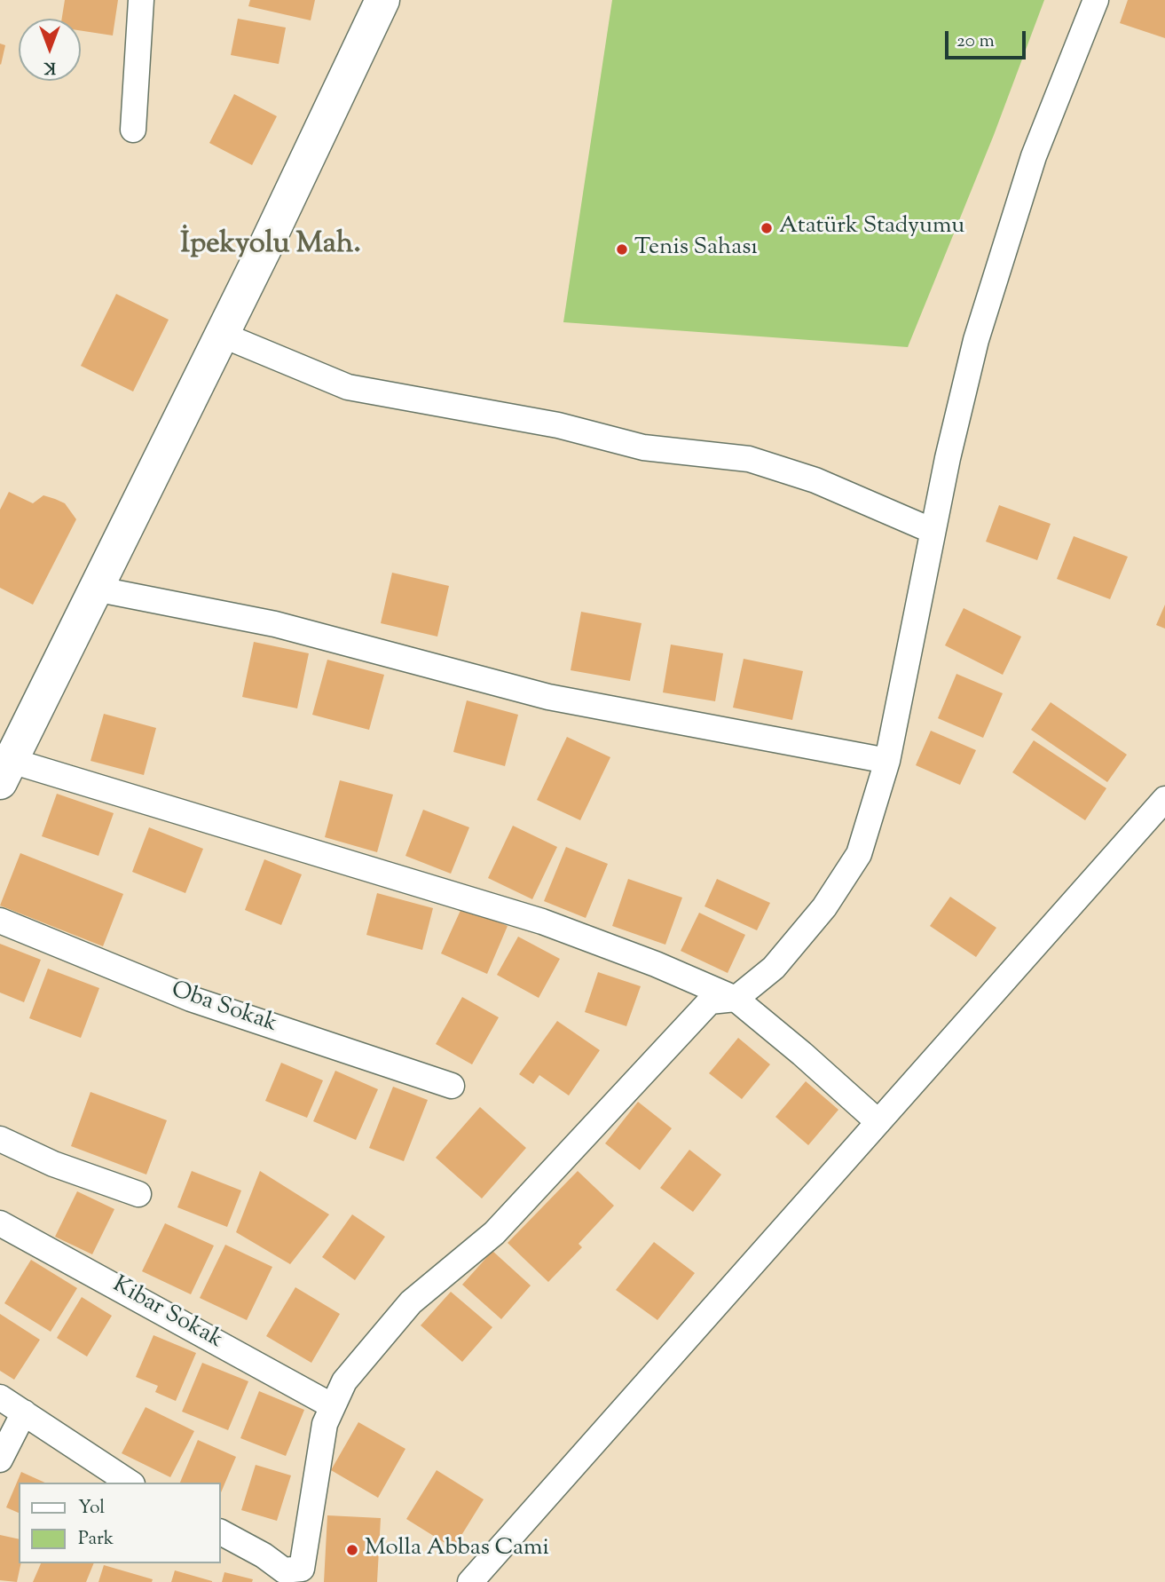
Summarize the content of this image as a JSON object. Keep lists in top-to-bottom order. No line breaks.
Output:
{"streets":{"street":["Oba Sokak","Kibar Sokak"]},"districts":["İpekyolu Mah."],"places":["Atatürk Stadyumu","Tenis Sahası","Molla Abbas Cami"],"legend":["Yol","Park"],"scale_bar":"20 m","north":"bottom"}
